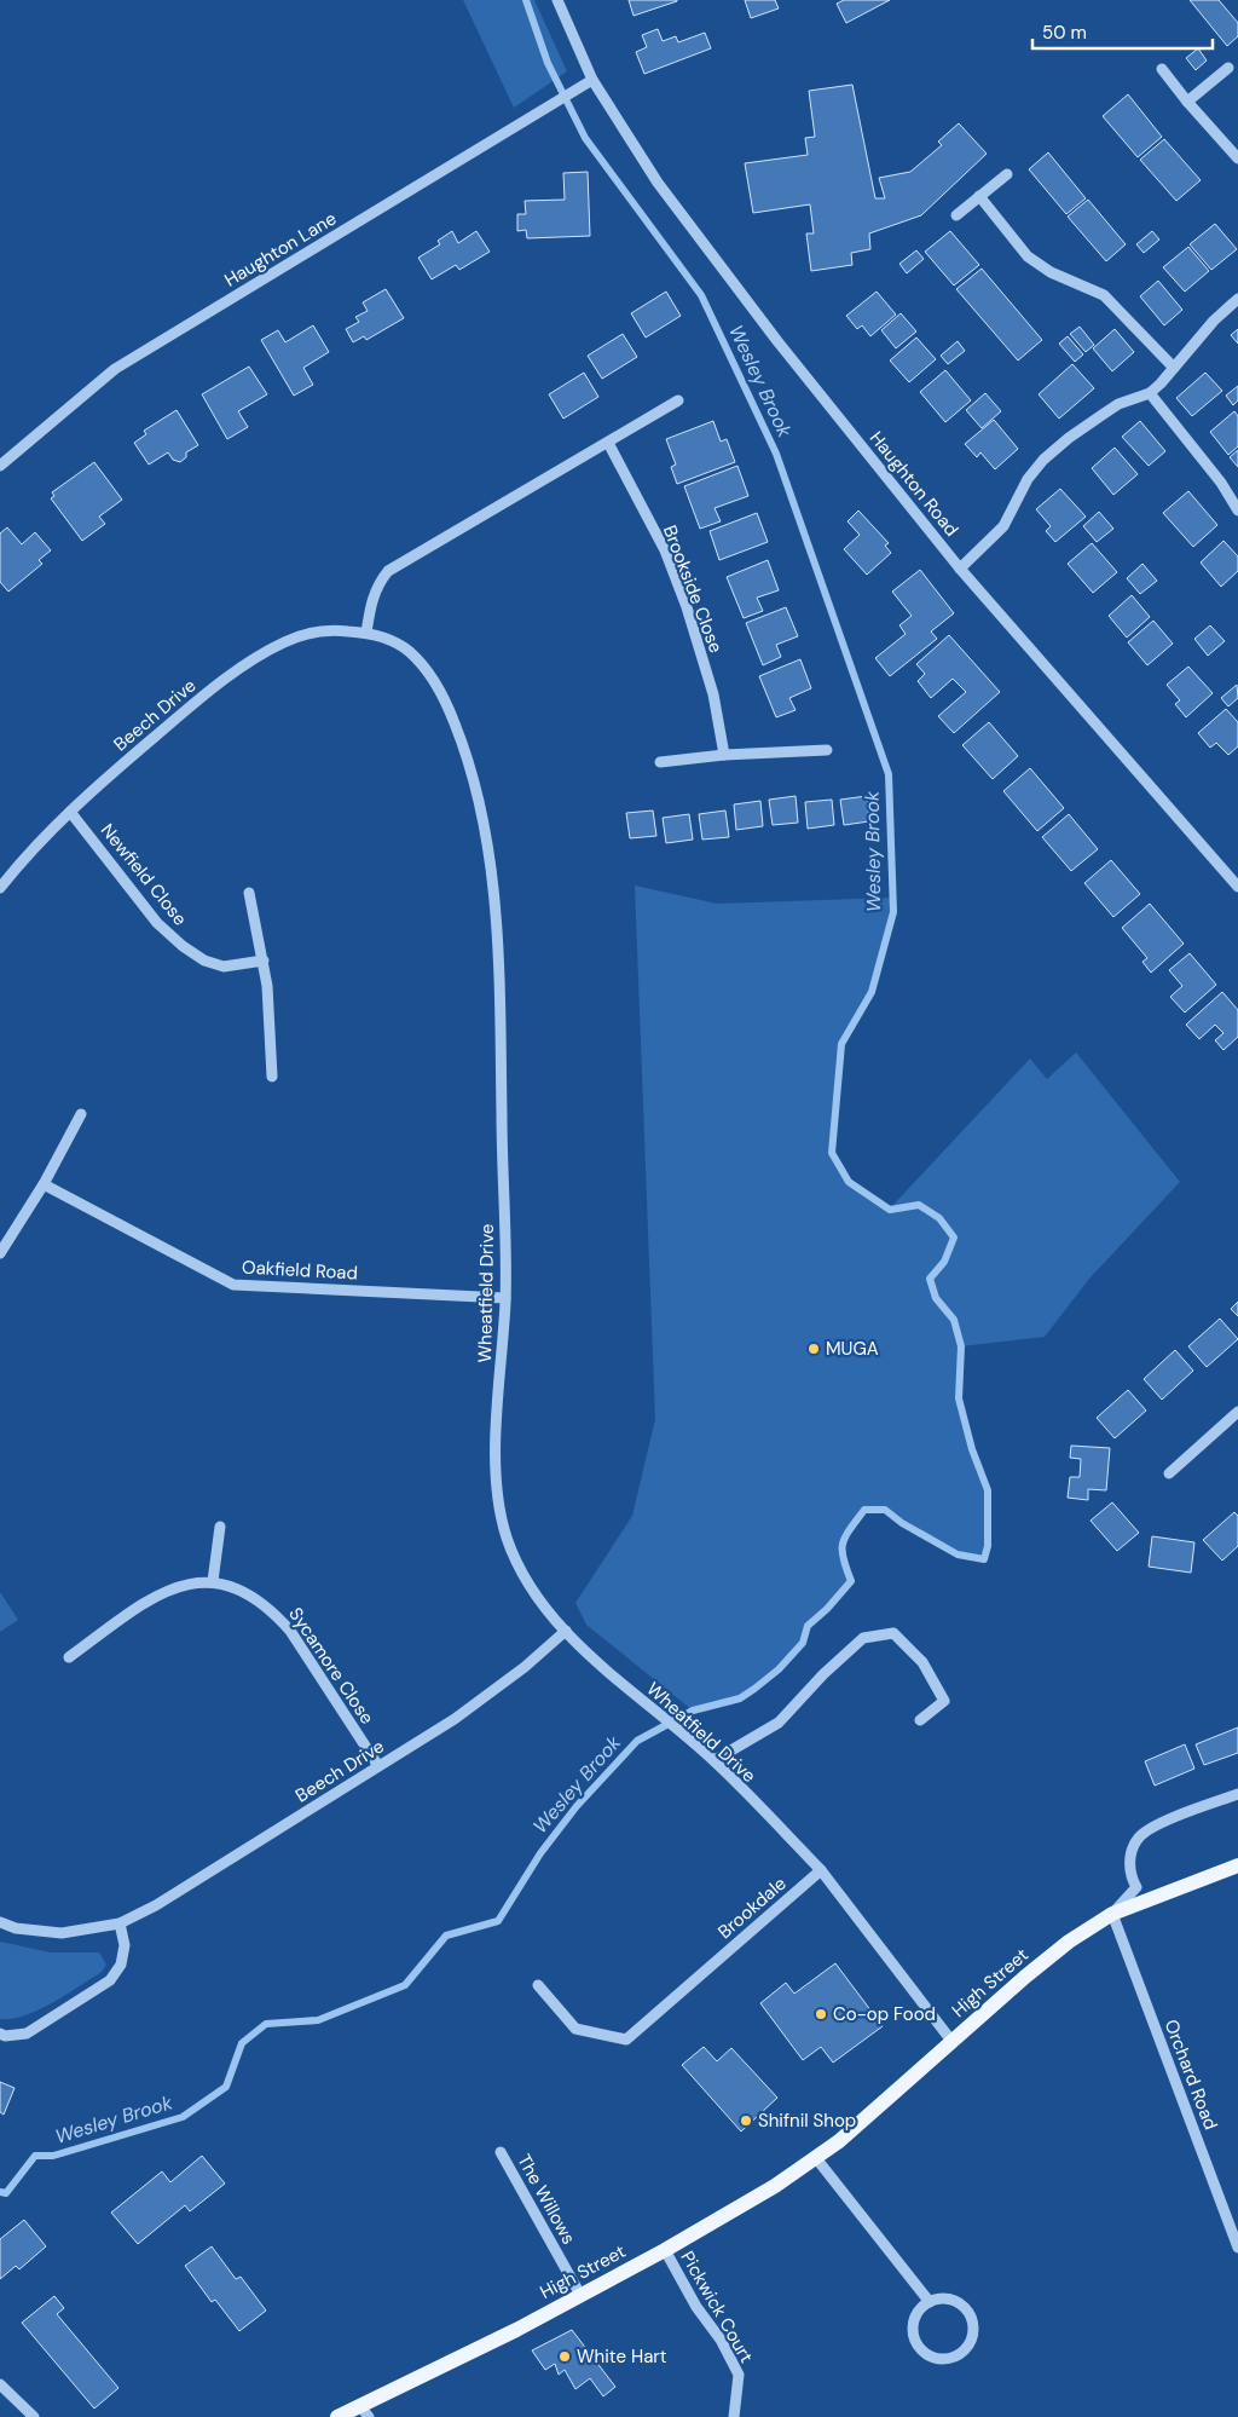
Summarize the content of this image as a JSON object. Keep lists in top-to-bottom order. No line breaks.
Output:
{"streets":{"main road":["High Street"],"street":["Haughton Lane","Haughton Road","Brookside Close","Beech Drive","Newfield Close","Oakfield Road","Wheatfield Drive","Sycamore Close","Brookdale","Orchard Road","The Willows","Pickwick Court"]},"crossings":[["Haughton Lane","Haughton Road"],["Beech Drive","Newfield Close"],["Beech Drive","Wheatfield Drive"],["Beech Drive","Sycamore Close"],["Oakfield Road","Wheatfield Drive"],["Wheatfield Drive","Brookdale"],["High Street","Orchard Road"],["High Street","The Willows"],["High Street","Pickwick Court"]],"water":["Wesley Brook"],"places":["MUGA","Co-op Food","Shifnil Shop","White Hart"],"scale_bar":"50 m"}
